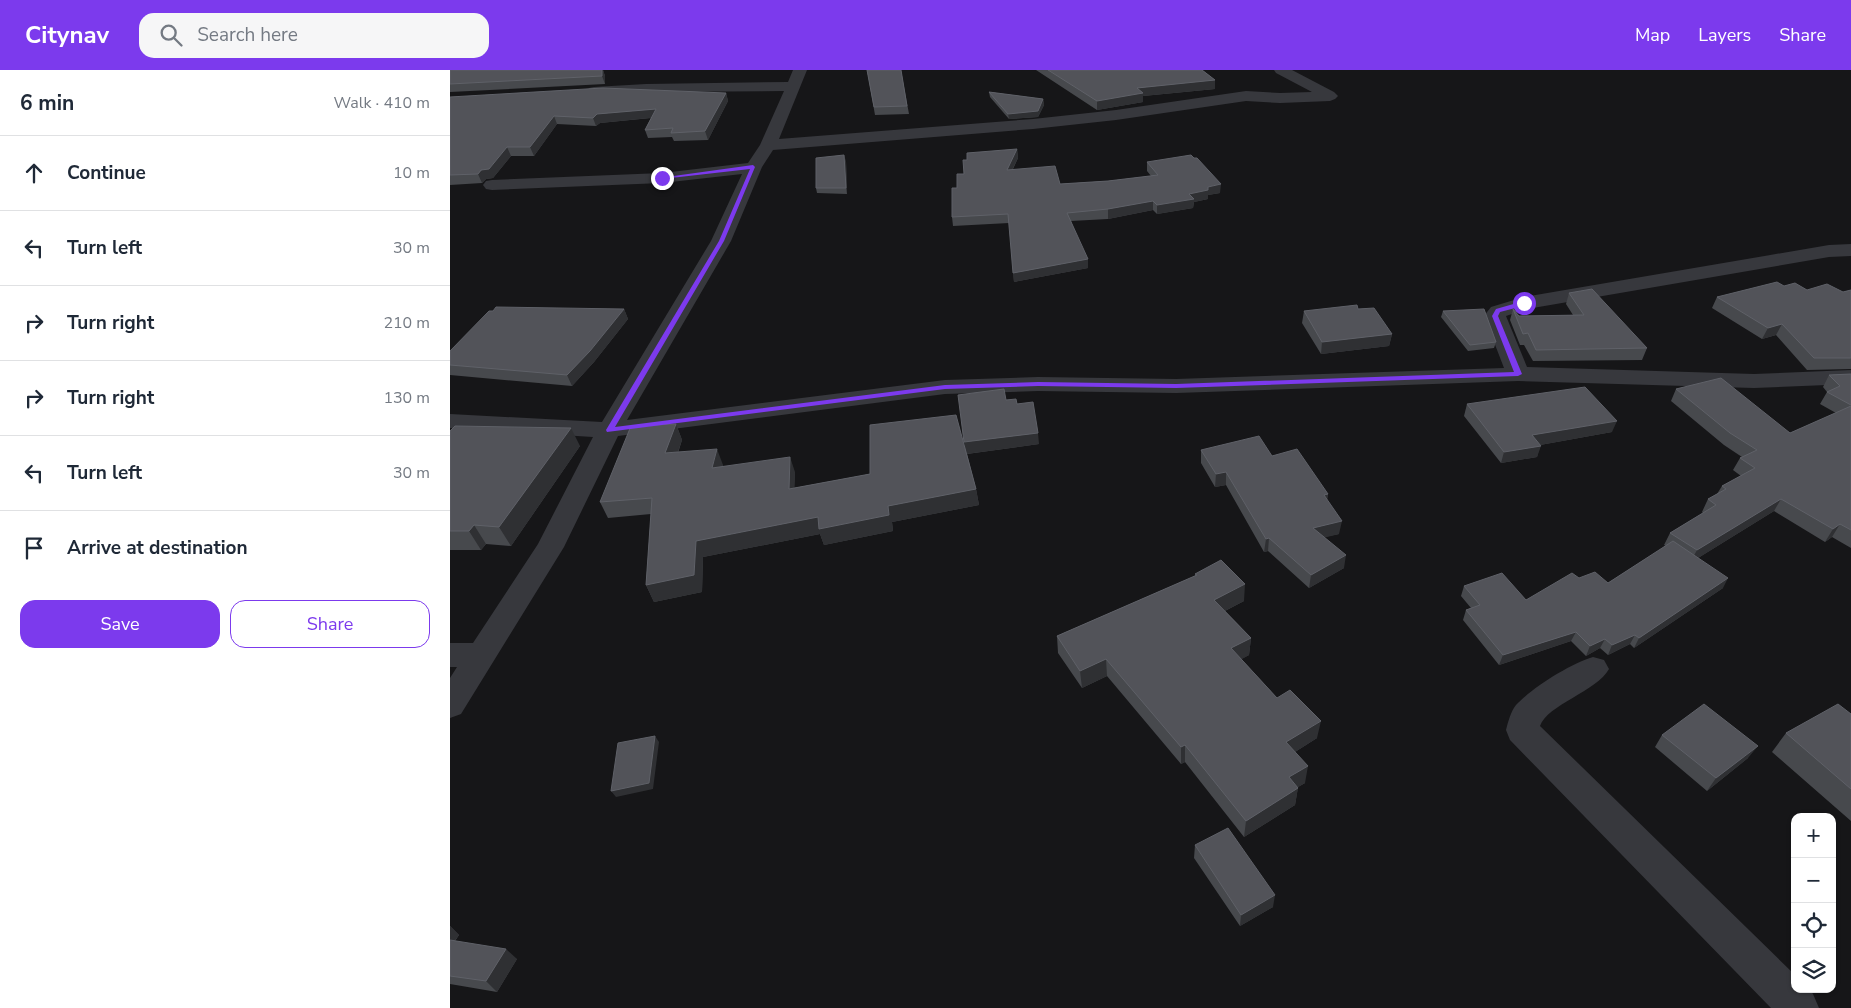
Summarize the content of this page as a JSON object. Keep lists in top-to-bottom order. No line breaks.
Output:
{"page":{"header":"Citynav","search":"Search here","nav":["Map","Layers","Share"],"heading":["6 min","Walk · 410 m"],"list":[["Continue","10 m"],["Turn left","30 m"],["Turn right","210 m"],["Turn right","130 m"],["Turn left","30 m"],"Arrive at destination"],"buttons":["Save","Share"],"map_buttons":["+","−"]}}
